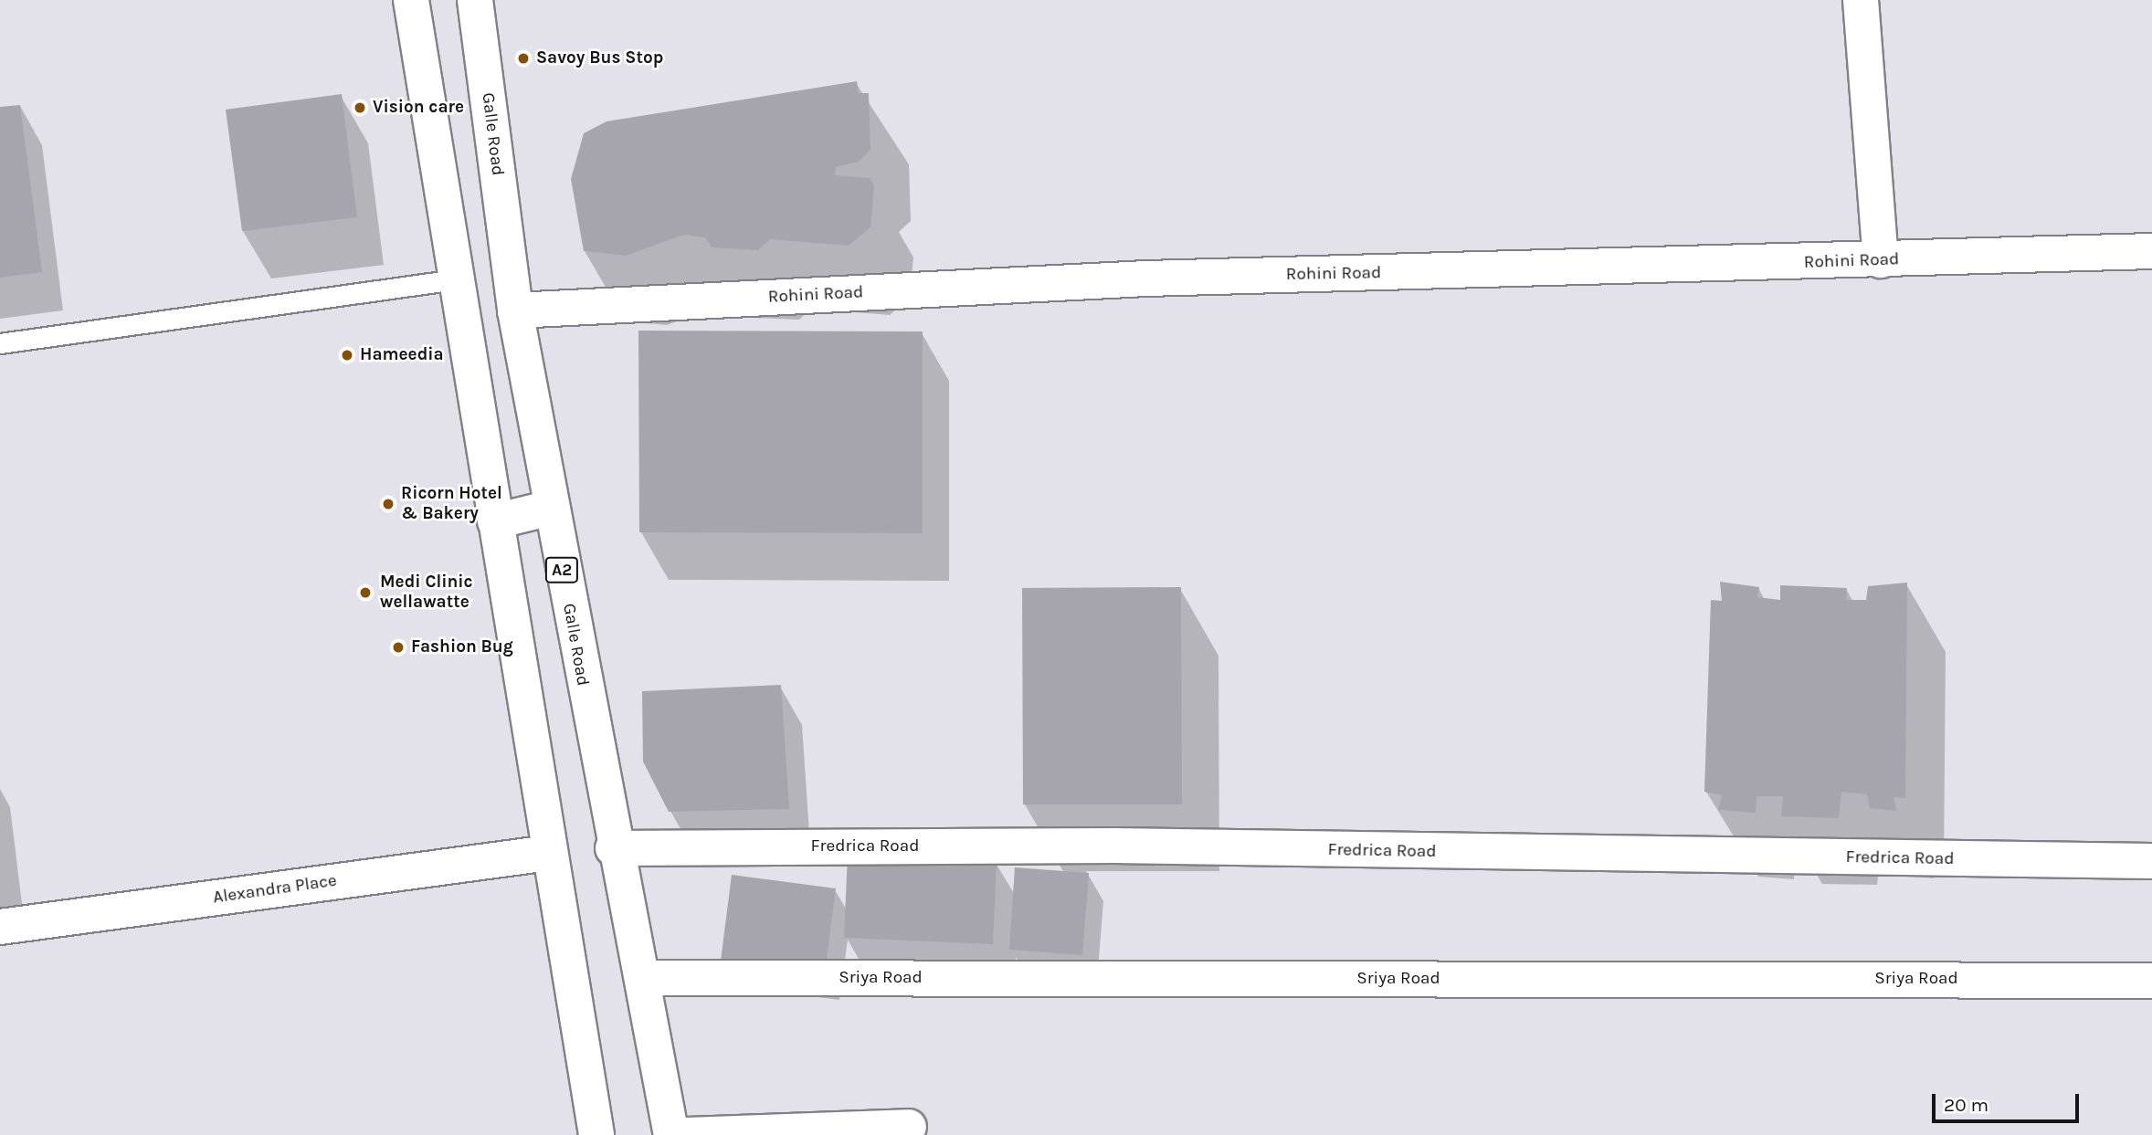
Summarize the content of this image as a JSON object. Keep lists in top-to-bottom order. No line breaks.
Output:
{"streets":{"main road":["Galle Road","Rohini Road","A2","Fredrica Road","Alexandra Place","Sriya Road"]},"crossings":[["Galle Road","Rohini Road"],["Galle Road","Fredrica Road"],["Galle Road","Sriya Road"]],"places":["Savoy Bus Stop","Vision care","Hameedia","Ricorn Hotel & Bakery","Medi Clinic wellawatte","Fashion Bug"],"scale_bar":"20 m"}
